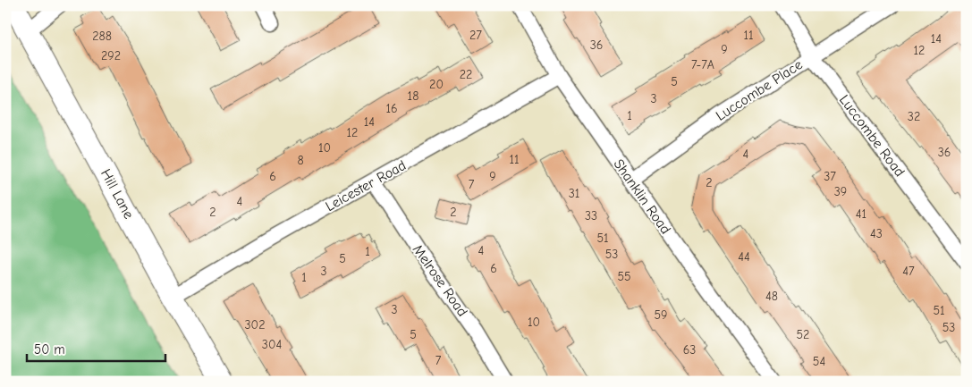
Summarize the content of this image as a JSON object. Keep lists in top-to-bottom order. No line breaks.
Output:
{"streets":{"street":["Luccombe Place","Luccombe Road","Leicester Road","Hill Lane","Shanklin Road","Melrose Road"]},"crossings":[["Luccombe Place","Luccombe Road"],["Luccombe Place","Shanklin Road"],["Leicester Road","Hill Lane"],["Leicester Road","Shanklin Road"],["Leicester Road","Melrose Road"]],"house_numbers":["27","11","288","14","36","9","12","292","7-7A","22","5","20","18","3","16","1","32","14","12","10","36","4","11","8","6","9","37","2","7","39","31","4","2","2","41","33","43","51","4","1","53","44","5","6","3","47","55","1","48","3","51","59","10","302","53","5","52","304","63","7","54"],"scale_bar":"50 m"}
